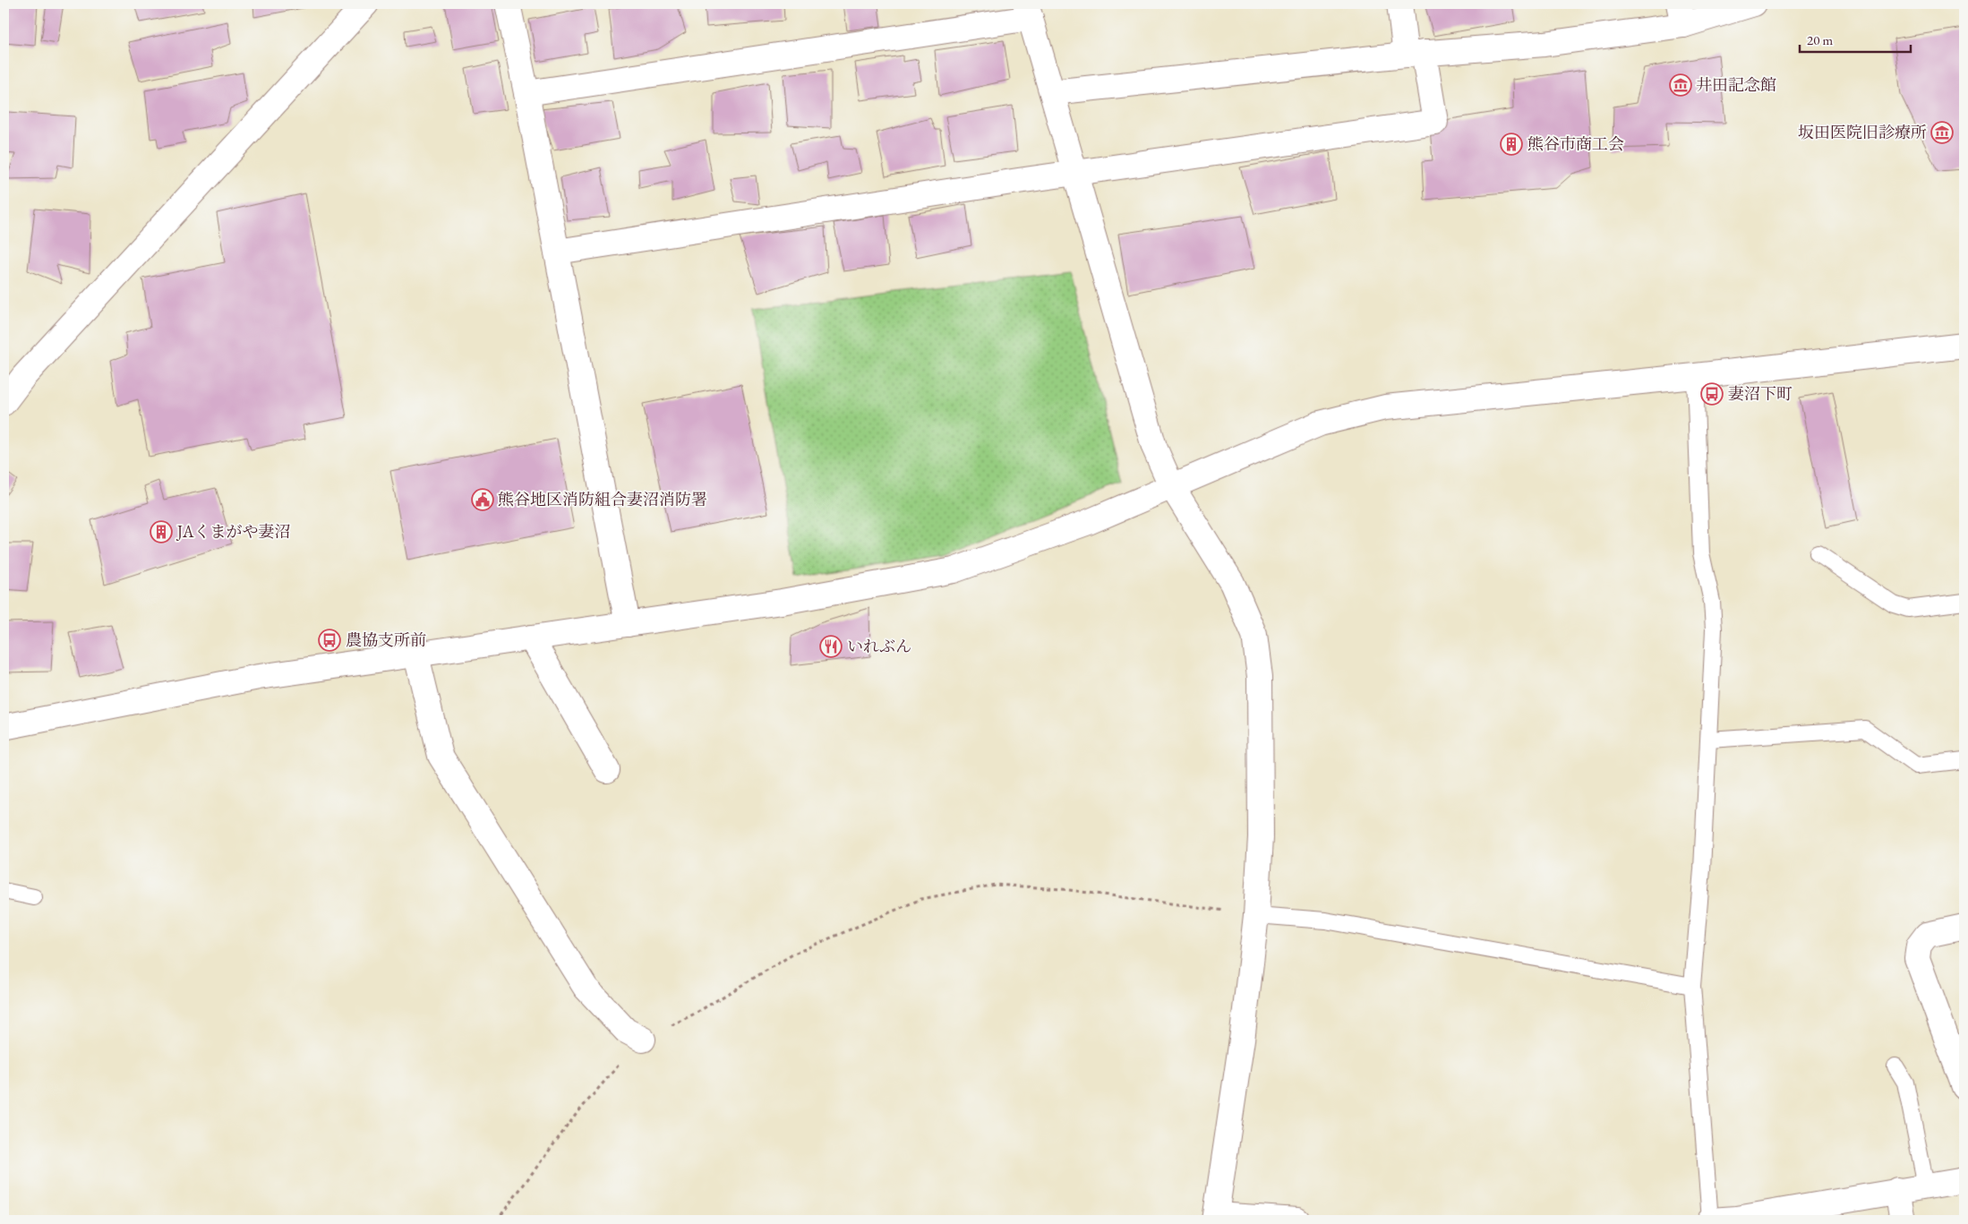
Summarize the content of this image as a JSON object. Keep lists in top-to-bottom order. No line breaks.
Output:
{"places":{"museum":["井田記念館","坂田医院旧診療所"],"building":["熊谷市商工会","JAくまがや妻沼"],"bus stop":["妻沼下町","農協支所前"],"public building":["熊谷地区消防組合妻沼消防署"],"restaurant":["いれぶん"]},"scale_bar":"20 m"}
